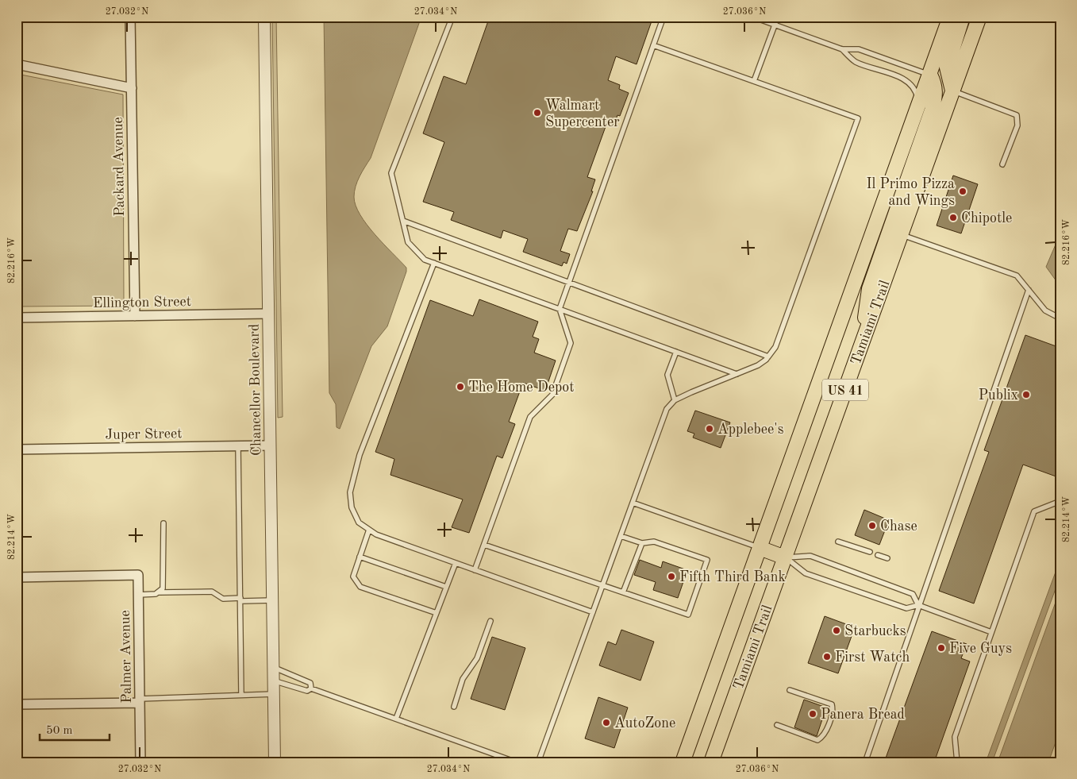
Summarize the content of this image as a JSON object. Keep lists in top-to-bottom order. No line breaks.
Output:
{"streets":{"main road":["Tamiami Trail","US 41"],"street":["Packard Avenue","Ellington Street","Chancellor Boulevard","Juper Street","Palmer Avenue"]},"crossings":[["Packard Avenue","Ellington Street"],["Ellington Street","Chancellor Boulevard"],["Chancellor Boulevard","Juper Street"]],"places":["Walmart Supercenter","Il Primo Pizza and Wings","Chipotle","The Home Depot","Publix","Applebee's","Chase","Fifth Third Bank","Starbucks","Five Guys","First Watch","Panera Bread","AutoZone"],"scale_bar":"50 m","coordinates":["27.032°N","27.034°N","27.036°N","82.216°W","82.214°W"]}
